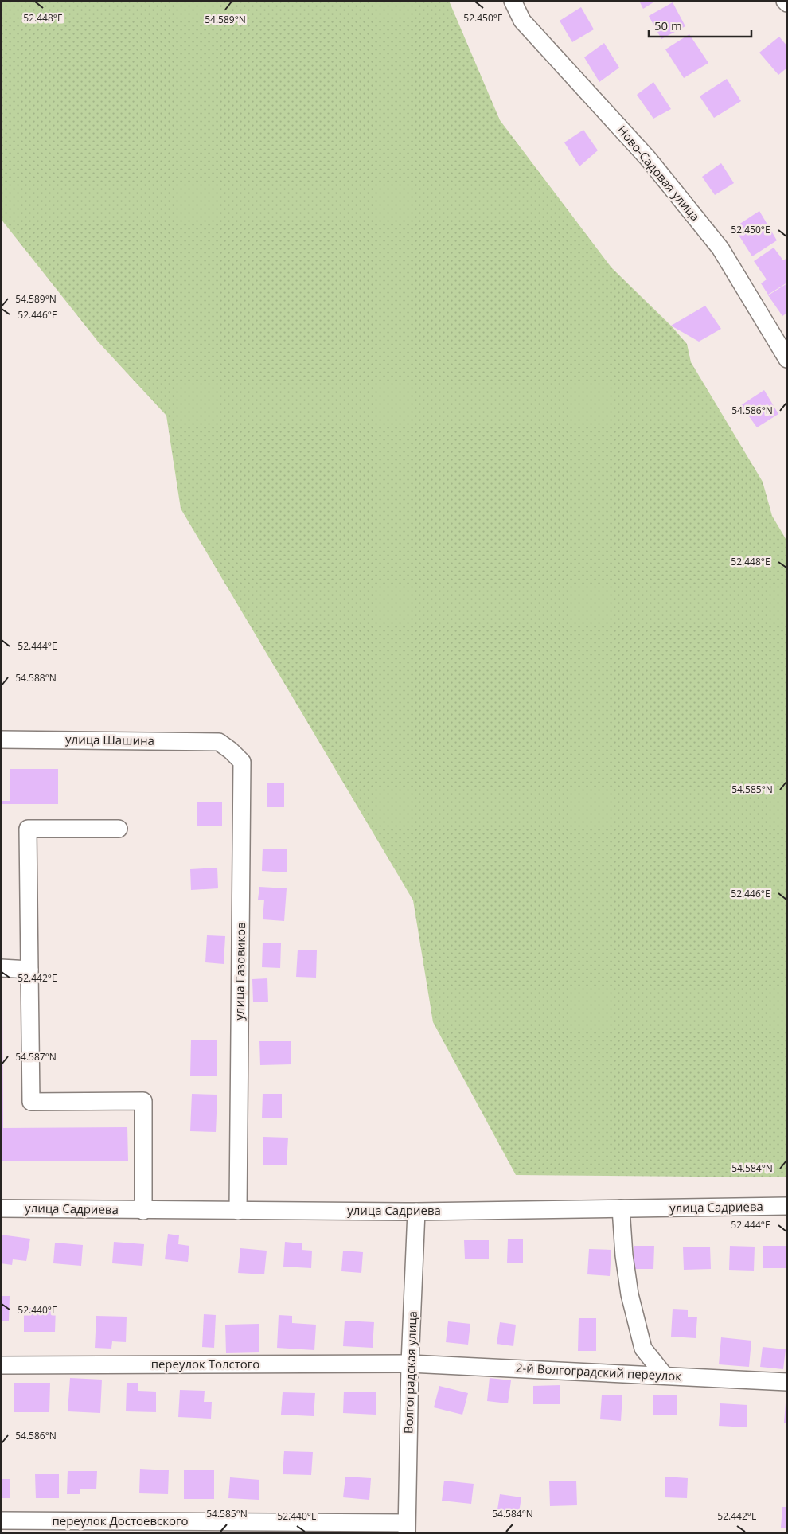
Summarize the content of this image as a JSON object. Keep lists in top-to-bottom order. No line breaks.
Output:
{"streets":{"street":["Ново-Садовая улица","улица Шашина","улица Газовиков","улица Садриева","переулок Толстого","Волгоградская улица","2-й Волгоградский переулок","переулок Достоевского"]},"crossings":[["улица Шашина","улица Газовиков"],["улица Газовиков","улица Садриева"],["улица Садриева","Волгоградская улица"],["переулок Толстого","Волгоградская улица"],["переулок Толстого","2-й Волгоградский переулок"],["Волгоградская улица","2-й Волгоградский переулок"],["Волгоградская улица","переулок Достоевского"]],"scale_bar":"50 m","coordinates":["52.448°E","52.450°E","54.589°N","52.446°E","54.586°N","52.444°E","54.588°N","54.585°N","52.442°E","54.587°N","54.584°N","52.440°E"]}
